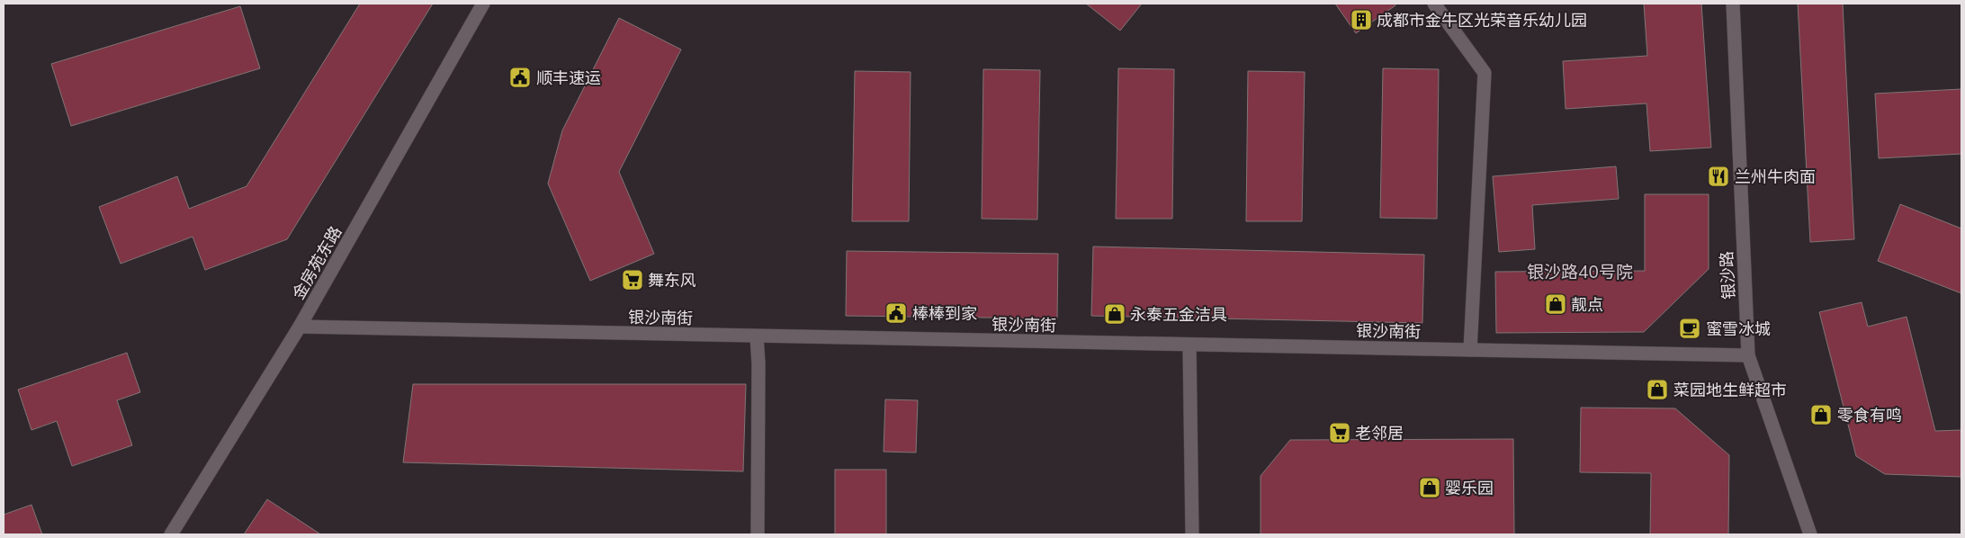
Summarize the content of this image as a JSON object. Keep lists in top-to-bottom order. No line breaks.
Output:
{"streets":{"street":["金房苑东路","银沙路","银沙南街"]},"crossings":[["金房苑东路","银沙南街"],["银沙路","银沙南街"]],"districts":["银沙路40号院"],"places":{"building":["成都市金牛区光荣音乐幼儿园"],"public building":["顺丰速运","棒棒到家"],"restaurant":["兰州牛肉面"],"supermarket":["舞东风","老邻居"],"shop":["靓点","永泰五金洁具","菜园地生鲜超市","零食有鸣","婴乐园"],"cafe":["蜜雪冰城"]}}
